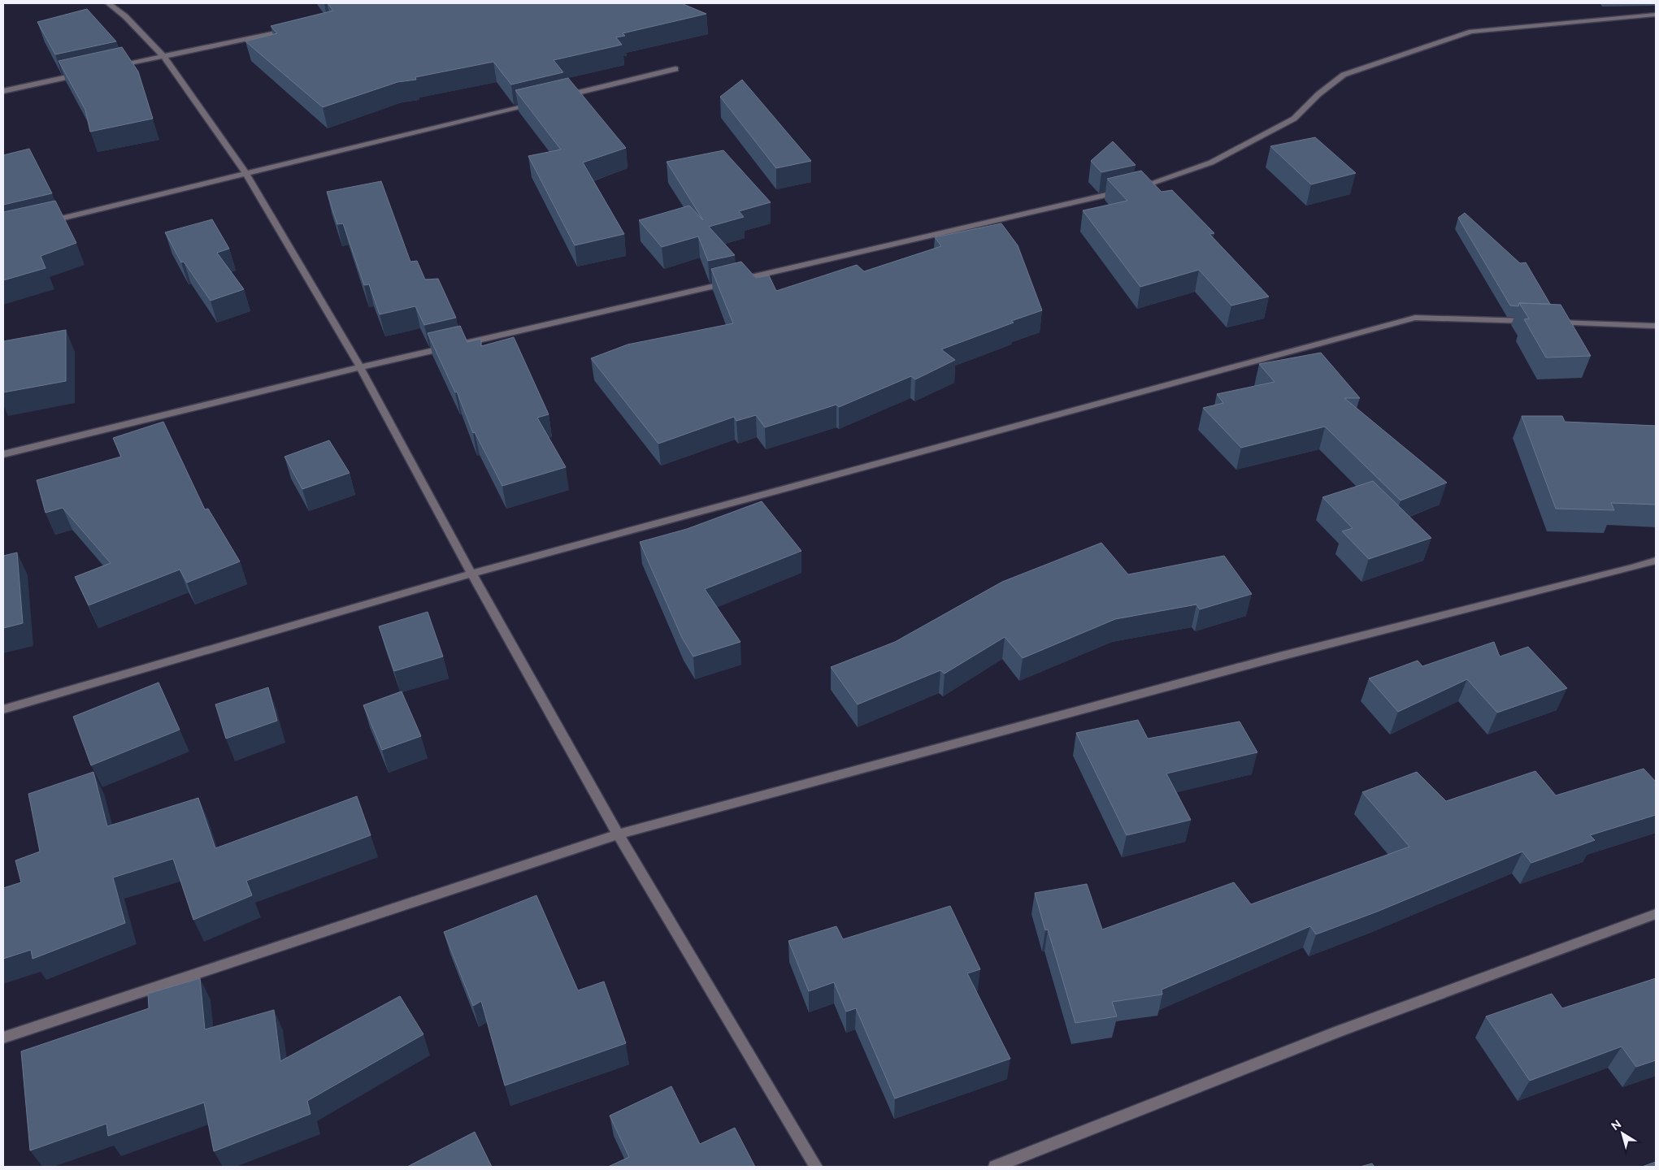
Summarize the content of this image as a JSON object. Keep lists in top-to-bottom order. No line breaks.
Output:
{"north":"top left"}
